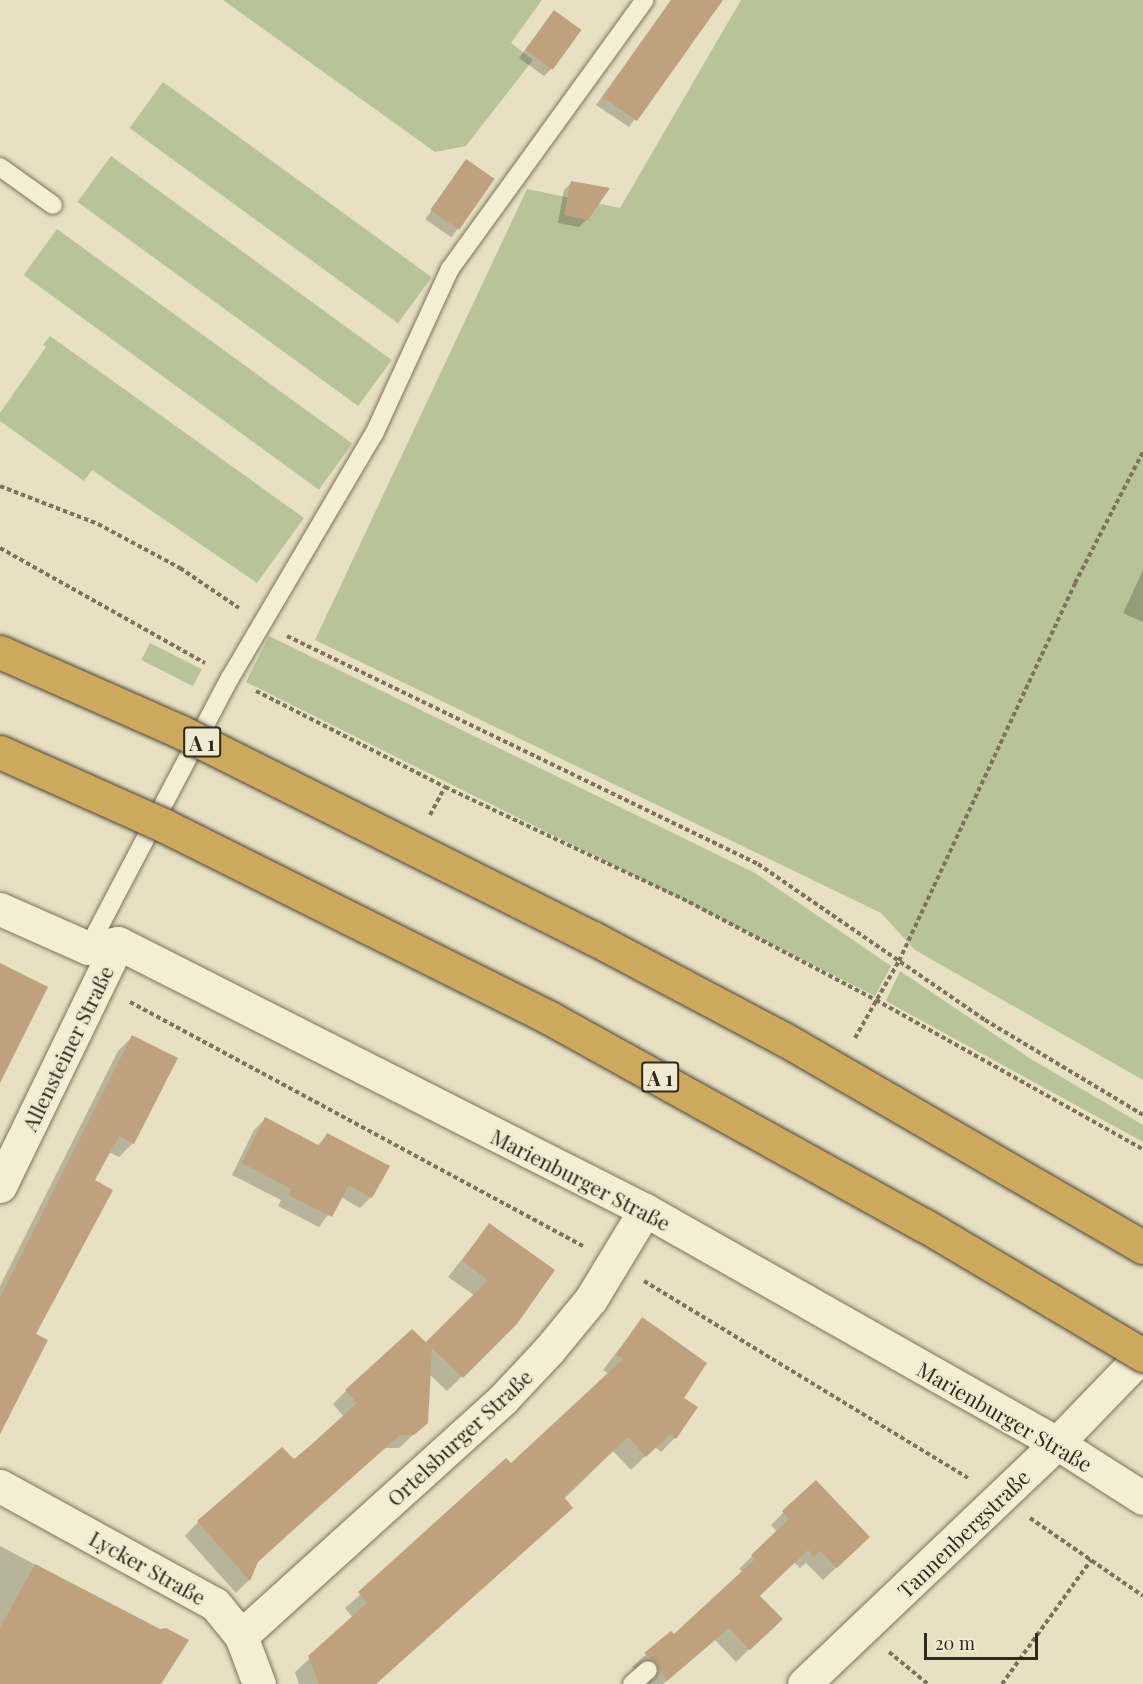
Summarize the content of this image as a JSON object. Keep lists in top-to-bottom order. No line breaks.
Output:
{"streets":{"highway":["A 1"],"street":["Allensteiner Straße","Marienburger Straße","Ortelsburger Straße","Tannenbergstraße","Lycker Straße"]},"crossings":[["A 1","Tannenbergstraße"],["Allensteiner Straße","Marienburger Straße"],["Marienburger Straße","Ortelsburger Straße"],["Marienburger Straße","Tannenbergstraße"],["Ortelsburger Straße","Lycker Straße"]],"scale_bar":"20 m"}
